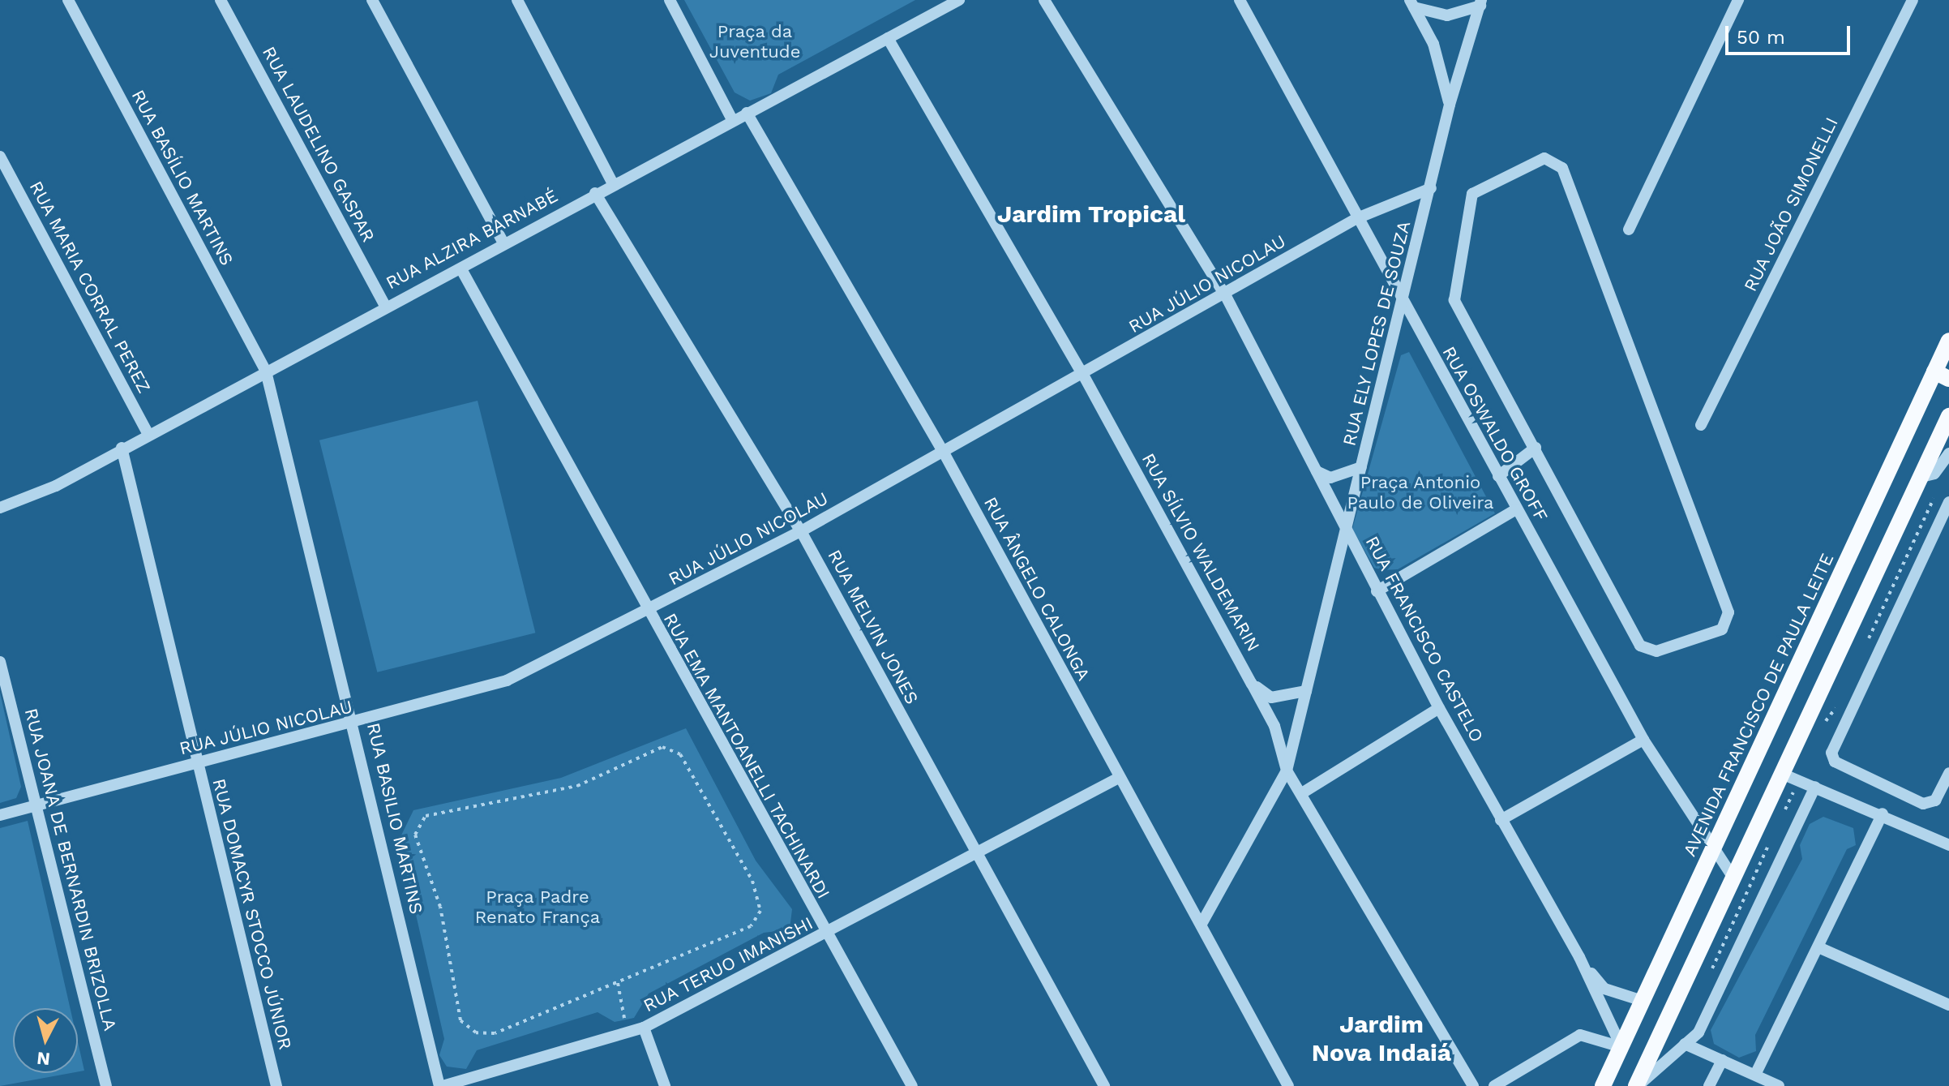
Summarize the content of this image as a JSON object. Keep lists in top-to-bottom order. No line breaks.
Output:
{"streets":{"main road":["AVENIDA FRANCISCO DE PAULA LEITE"],"street":["RUA LAUDELINO GASPAR","RUA BASÍLIO MARTINS","RUA JOÃO SIMONELLI","RUA ALZIRA BARNABÉ","RUA JÚLIO NICOLAU","RUA MARIA CORRAL PEREZ","RUA ELY LOPES DE SOUZA","RUA OSWALDO GROFF","RUA SÍLVIO WALDEMARIN","RUA ÂNGELO CALONGA","RUA MELVIN JONES","RUA FRANCISCO CASTELO","RUA EMA MANTOANELLI TACHINARDI","RUA BASILIO MARTINS","RUA JOANA DE BERNARDIN BRIZOLLA","RUA DOMACYR STOCCO JÚNIOR","RUA TERUO IMANISHI"]},"crossings":[["RUA LAUDELINO GASPAR","RUA ALZIRA BARNABÉ"],["RUA BASÍLIO MARTINS","RUA ALZIRA BARNABÉ"],["RUA BASÍLIO MARTINS","RUA BASILIO MARTINS"],["RUA ALZIRA BARNABÉ","RUA MARIA CORRAL PEREZ"],["RUA ALZIRA BARNABÉ","RUA SÍLVIO WALDEMARIN"],["RUA ALZIRA BARNABÉ","RUA ÂNGELO CALONGA"],["RUA ALZIRA BARNABÉ","RUA MELVIN JONES"],["RUA ALZIRA BARNABÉ","RUA EMA MANTOANELLI TACHINARDI"],["RUA ALZIRA BARNABÉ","RUA BASILIO MARTINS"],["RUA ALZIRA BARNABÉ","RUA DOMACYR STOCCO JÚNIOR"],["RUA JÚLIO NICOLAU","RUA ELY LOPES DE SOUZA"],["RUA JÚLIO NICOLAU","RUA OSWALDO GROFF"],["RUA JÚLIO NICOLAU","RUA SÍLVIO WALDEMARIN"],["RUA JÚLIO NICOLAU","RUA ÂNGELO CALONGA"],["RUA JÚLIO NICOLAU","RUA MELVIN JONES"],["RUA JÚLIO NICOLAU","RUA FRANCISCO CASTELO"],["RUA JÚLIO NICOLAU","RUA EMA MANTOANELLI TACHINARDI"],["RUA JÚLIO NICOLAU","RUA BASILIO MARTINS"],["RUA JÚLIO NICOLAU","RUA JOANA DE BERNARDIN BRIZOLLA"],["RUA JÚLIO NICOLAU","RUA DOMACYR STOCCO JÚNIOR"],["RUA ELY LOPES DE SOUZA","RUA OSWALDO GROFF"],["RUA ELY LOPES DE SOUZA","RUA SÍLVIO WALDEMARIN"],["RUA ELY LOPES DE SOUZA","RUA ÂNGELO CALONGA"],["RUA ELY LOPES DE SOUZA","RUA FRANCISCO CASTELO"],["RUA OSWALDO GROFF","AVENIDA FRANCISCO DE PAULA LEITE"],["RUA ÂNGELO CALONGA","RUA TERUO IMANISHI"],["RUA MELVIN JONES","RUA TERUO IMANISHI"],["RUA FRANCISCO CASTELO","AVENIDA FRANCISCO DE PAULA LEITE"],["RUA EMA MANTOANELLI TACHINARDI","RUA TERUO IMANISHI"],["RUA BASILIO MARTINS","RUA TERUO IMANISHI"]],"districts":["Jardim Tropical","Jardim Nova Indaiá"],"parks":["Praça da Juventude","Praça Antonio Paulo de Oliveira","Praça Padre Renato França"],"scale_bar":"50 m","north":"bottom"}
